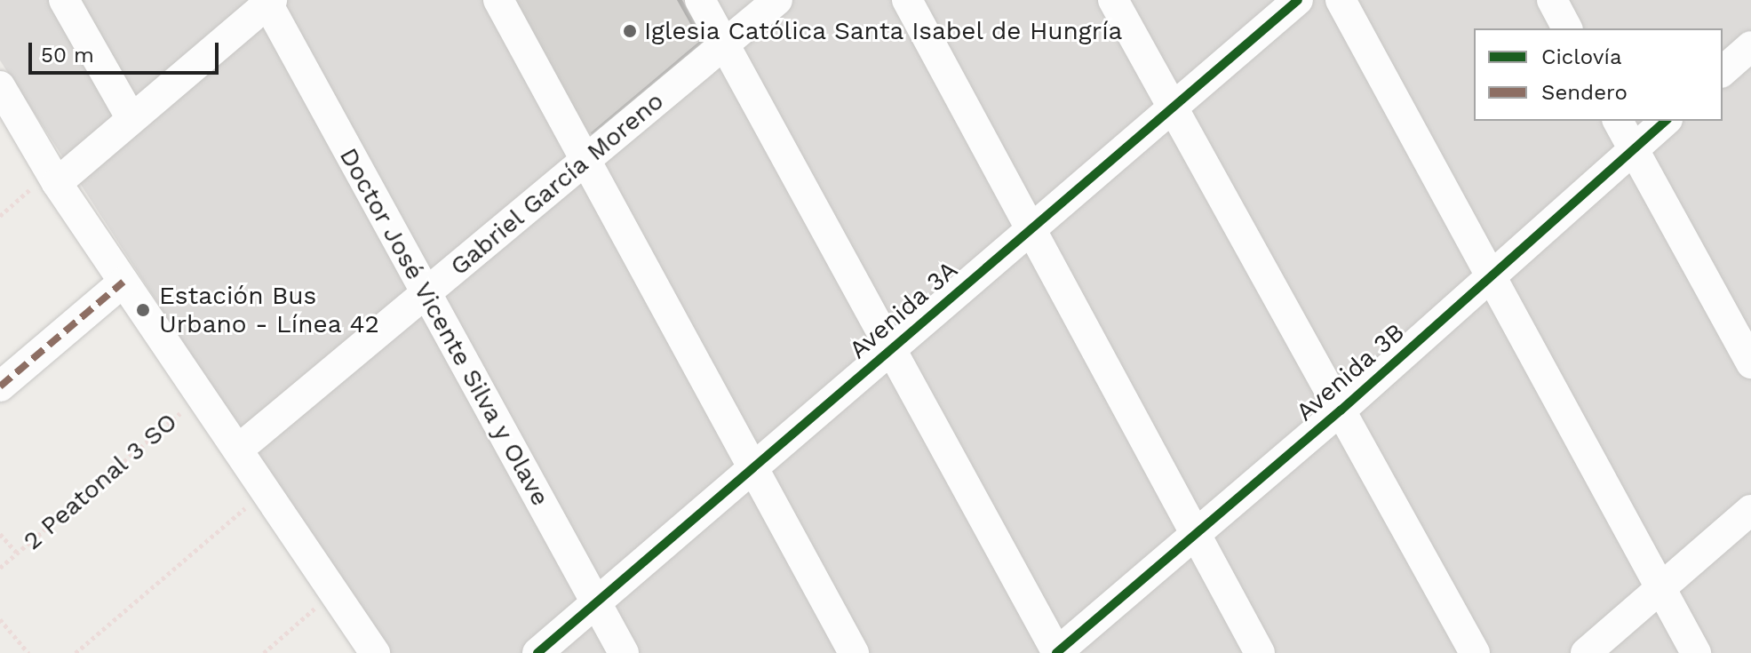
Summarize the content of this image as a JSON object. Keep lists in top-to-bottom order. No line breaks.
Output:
{"streets":{"street":["Gabriel García Moreno","Avenida 3A","Doctor José Vicente Silva y Olave","Avenida 3B"],"path":["2 Peatonal 3 SO"]},"crossings":[["Gabriel García Moreno","Doctor José Vicente Silva y Olave"],["Avenida 3A","Doctor José Vicente Silva y Olave"]],"places":["Iglesia Católica Santa Isabel de Hungría","Estación Bus Urbano - Línea 42"],"legend":["Ciclovía","Sendero"],"scale_bar":"50 m"}
